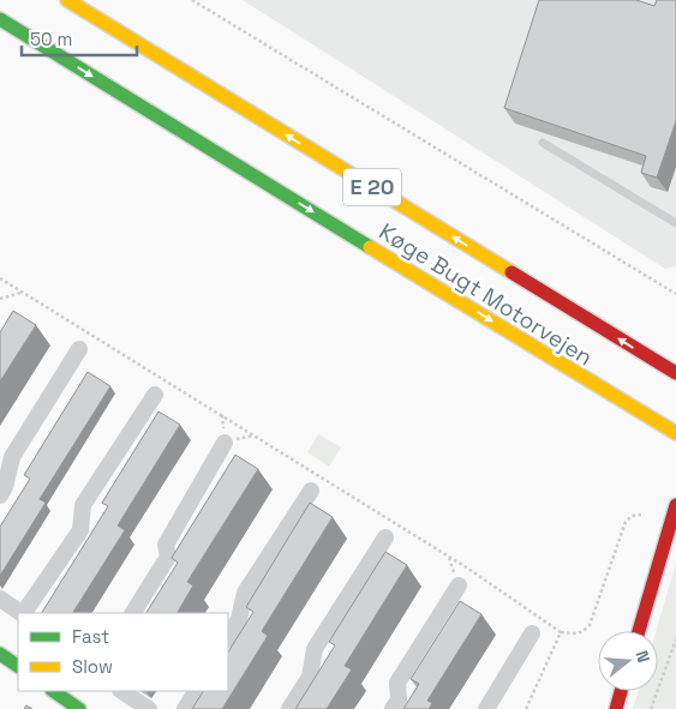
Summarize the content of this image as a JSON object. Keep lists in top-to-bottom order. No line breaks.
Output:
{"streets":{"main road":["E 20","Køge Bugt Motorvejen"]},"legend":["Fast","Slow"],"scale_bar":"50 m","north":"right"}
